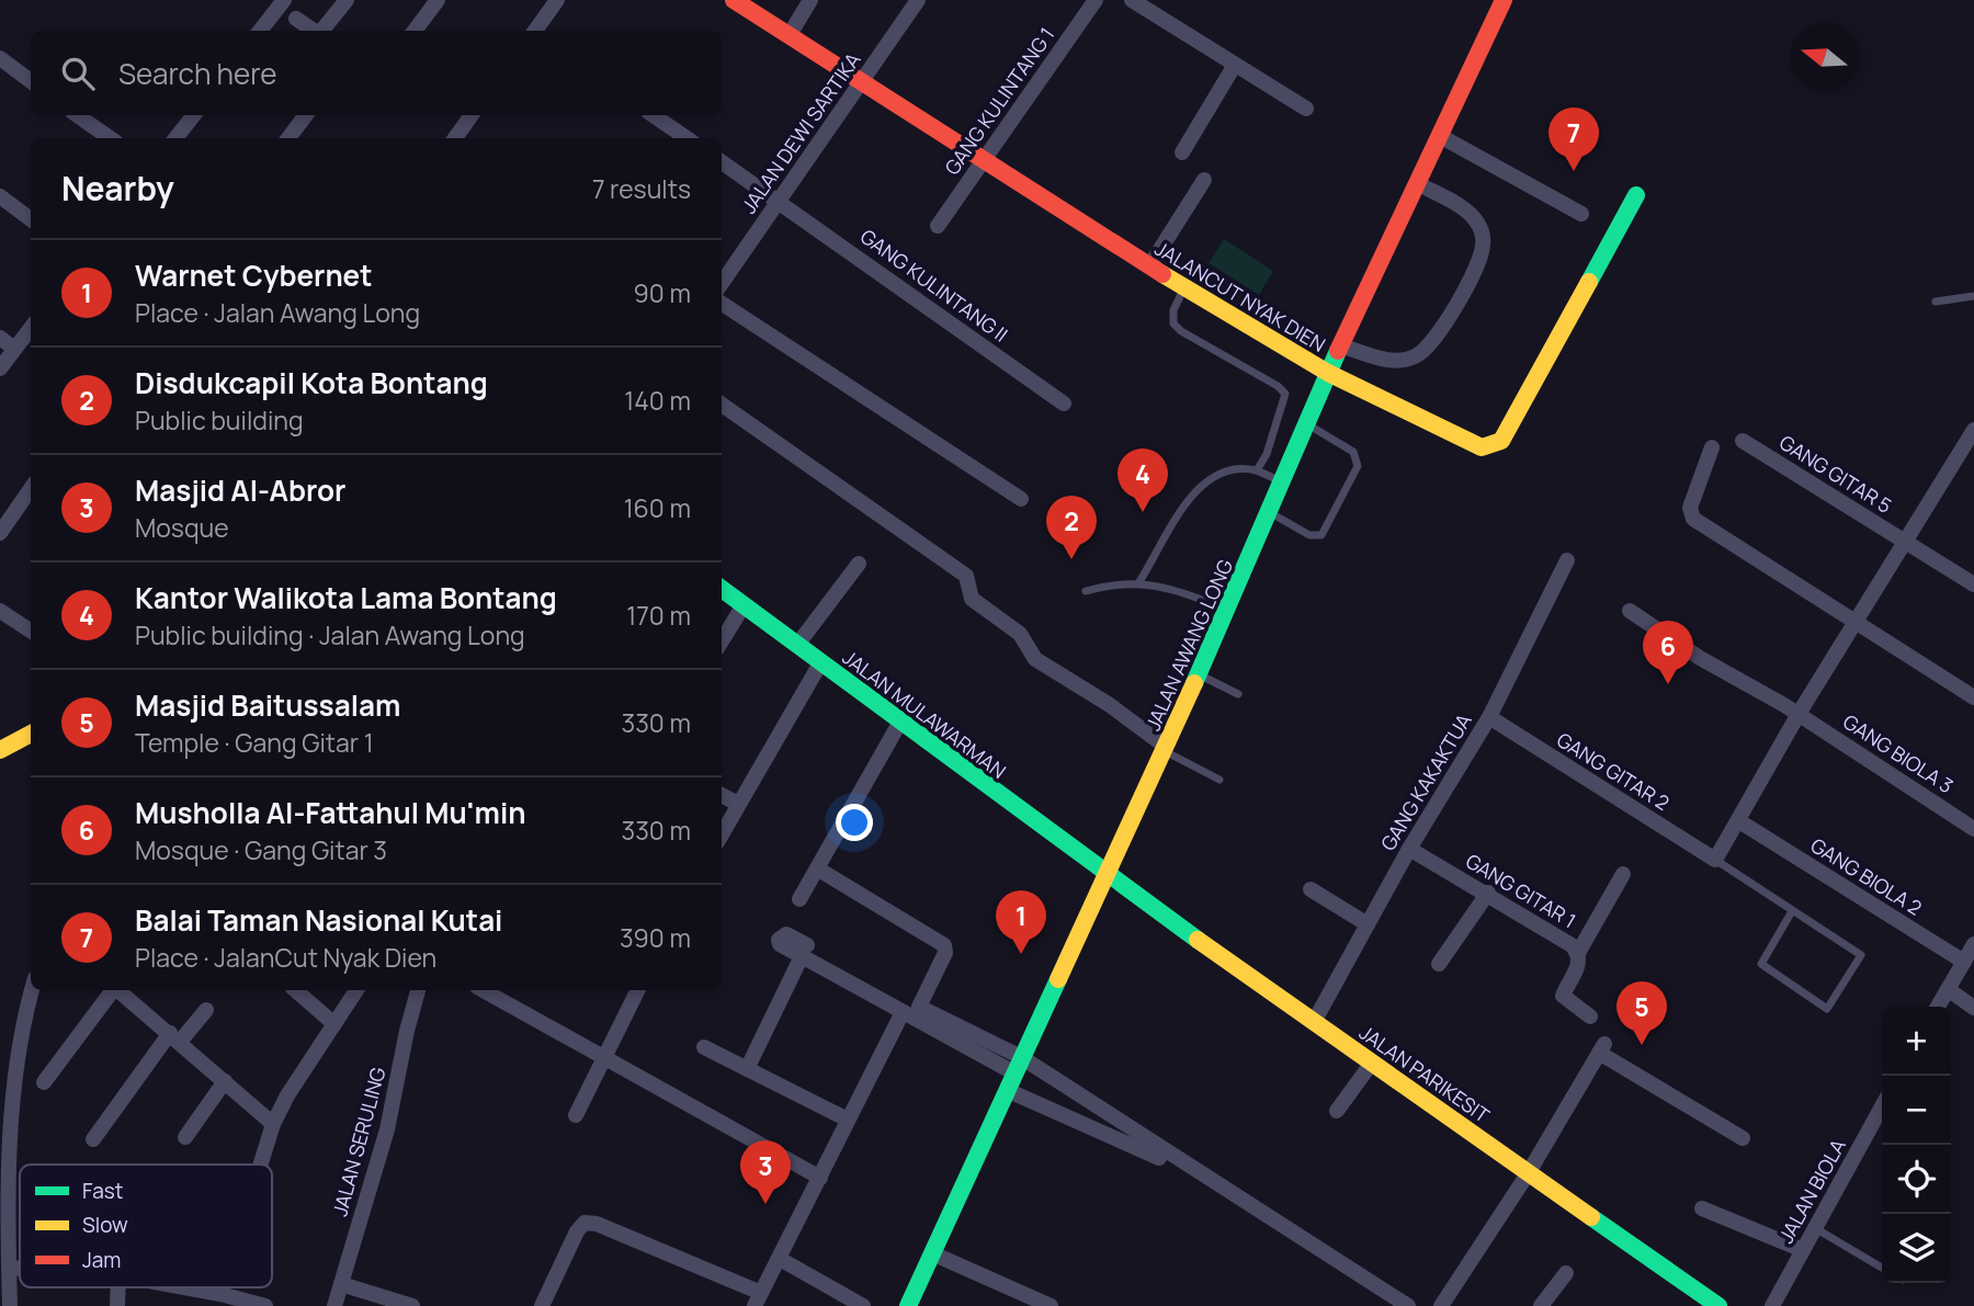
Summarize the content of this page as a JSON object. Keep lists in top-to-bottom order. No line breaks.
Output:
{"streets":{"street":["GANG KULINTANG 1","JALAN DEWI SARTIKA","GANG KULINTANG II","JALANCUT NYAK DIEN","GANG GITAR 5","JALAN AWANG LONG","JALAN MULAWARMAN","GANG BIOLA 3","GANG GITAR 2","GANG KAKAKTUA","GANG BIOLA 2","GANG GITAR 1","JALAN PARIKESIT","JALAN SERULING","JALAN BIOLA"]},"crossings":[["GANG KULINTANG 1","JALANCUT NYAK DIEN"],["JALAN DEWI SARTIKA","GANG KULINTANG II"],["JALAN DEWI SARTIKA","JALANCUT NYAK DIEN"],["JALANCUT NYAK DIEN","JALAN AWANG LONG"],["JALAN AWANG LONG","JALAN MULAWARMAN"],["JALAN AWANG LONG","JALAN PARIKESIT"],["JALAN MULAWARMAN","JALAN PARIKESIT"],["GANG GITAR 2","GANG KAKAKTUA"],["GANG KAKAKTUA","GANG GITAR 1"],["GANG KAKAKTUA","JALAN PARIKESIT"]],"legend":["Fast","Slow","Jam"],"north":"left","page":{"search":"Search here","pins":["7","4","2","6","1","5","3"],"heading":["Nearby","7 results"],"list":[{"mark":"1","name":"Warnet Cybernet","note":"Place · Jalan Awang Long","value":"90 m"},{"mark":"2","name":"Disdukcapil Kota Bontang","note":"Public building","value":"140 m"},{"mark":"3","name":"Masjid Al-Abror","note":"Mosque","value":"160 m"},{"mark":"4","name":"Kantor Walikota Lama Bontang","note":"Public building · Jalan Awang Long","value":"170 m"},{"mark":"5","name":"Masjid Baitussalam","note":"Temple · Gang Gitar 1","value":"330 m"},{"mark":"6","name":"Musholla Al-Fattahul Mu'min","note":"Mosque · Gang Gitar 3","value":"330 m"},{"mark":"7","name":"Balai Taman Nasional Kutai","note":"Place · JalanCut Nyak Dien","value":"390 m"}],"map_buttons":["+","−"]}}
